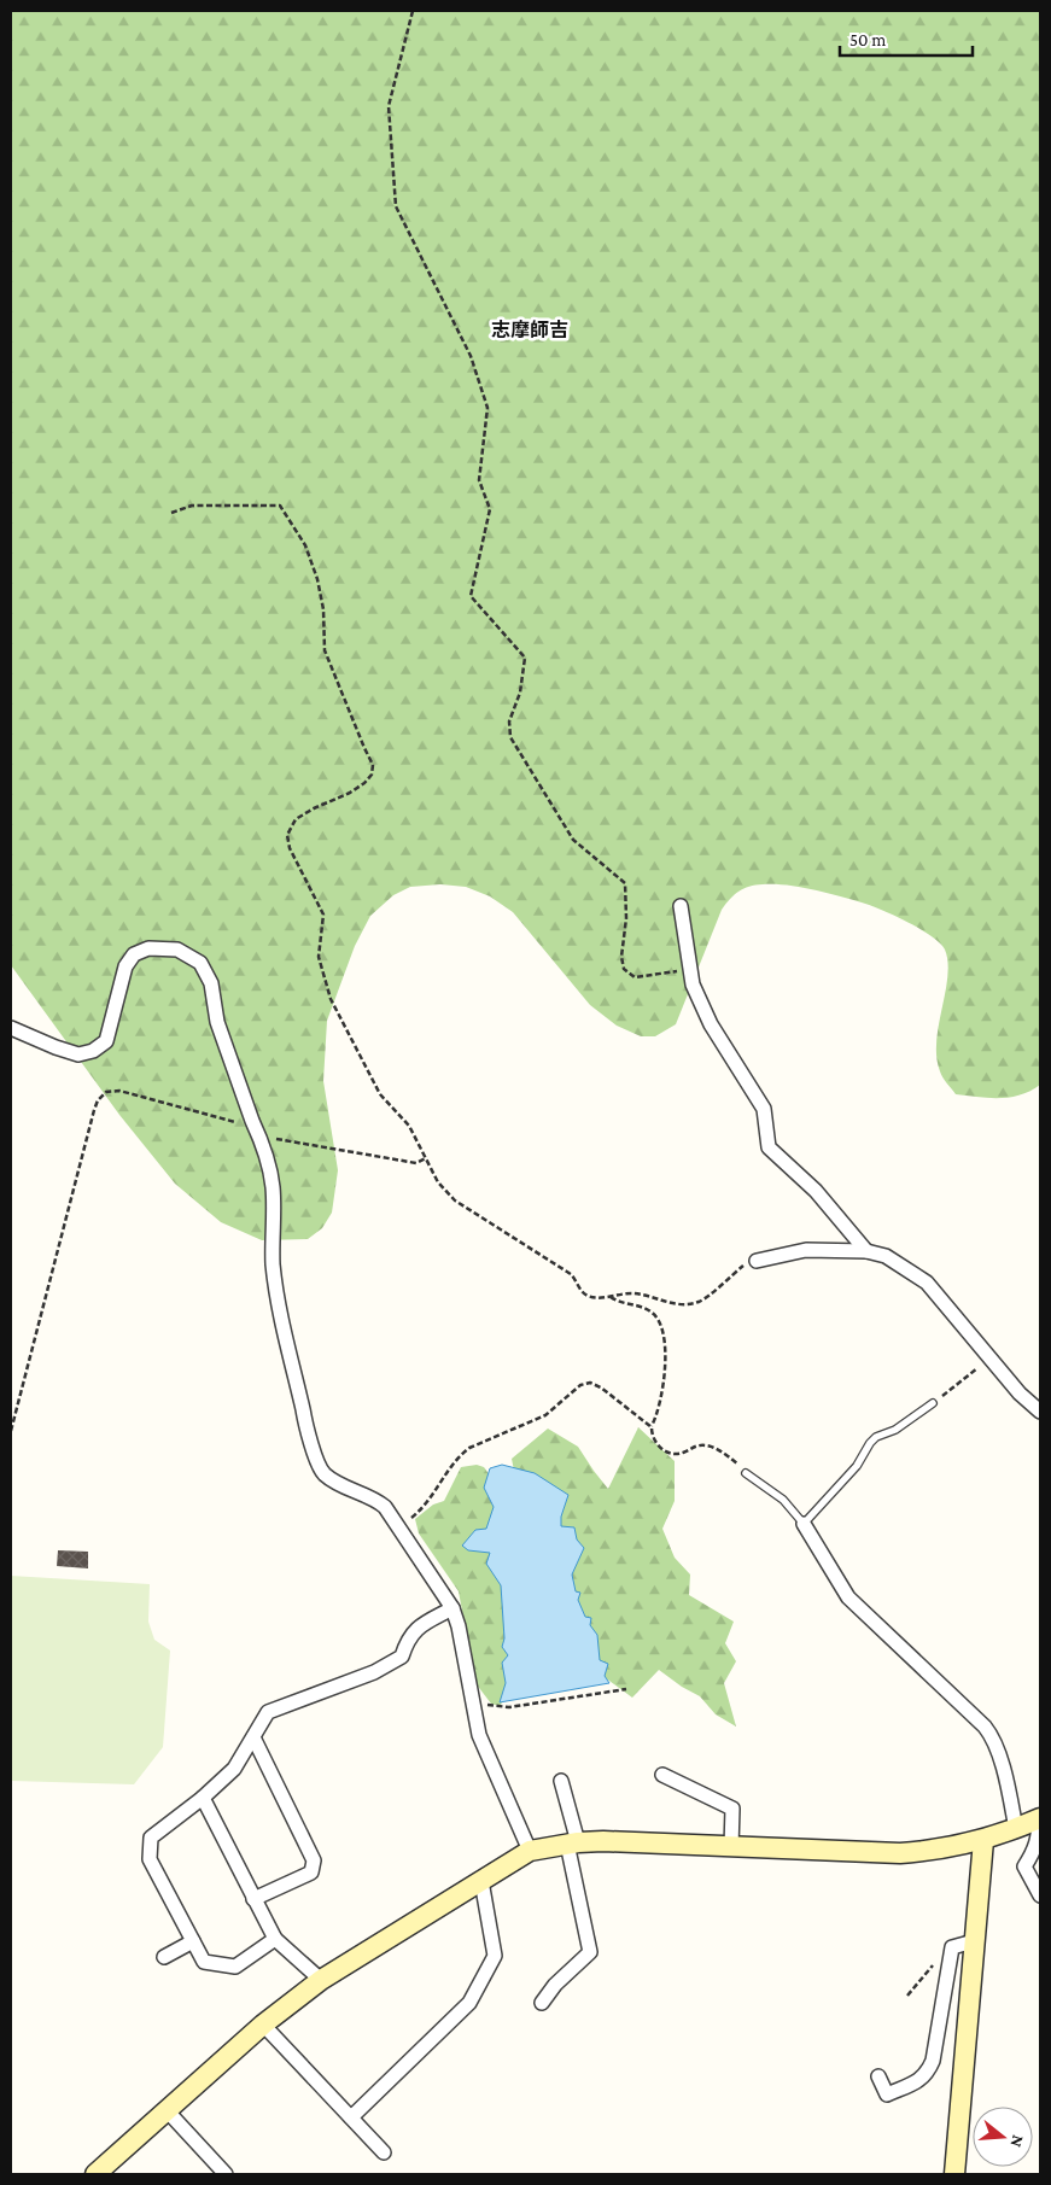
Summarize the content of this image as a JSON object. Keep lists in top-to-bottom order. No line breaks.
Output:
{"districts":["志摩師吉"],"scale_bar":"50 m","north":"right"}
